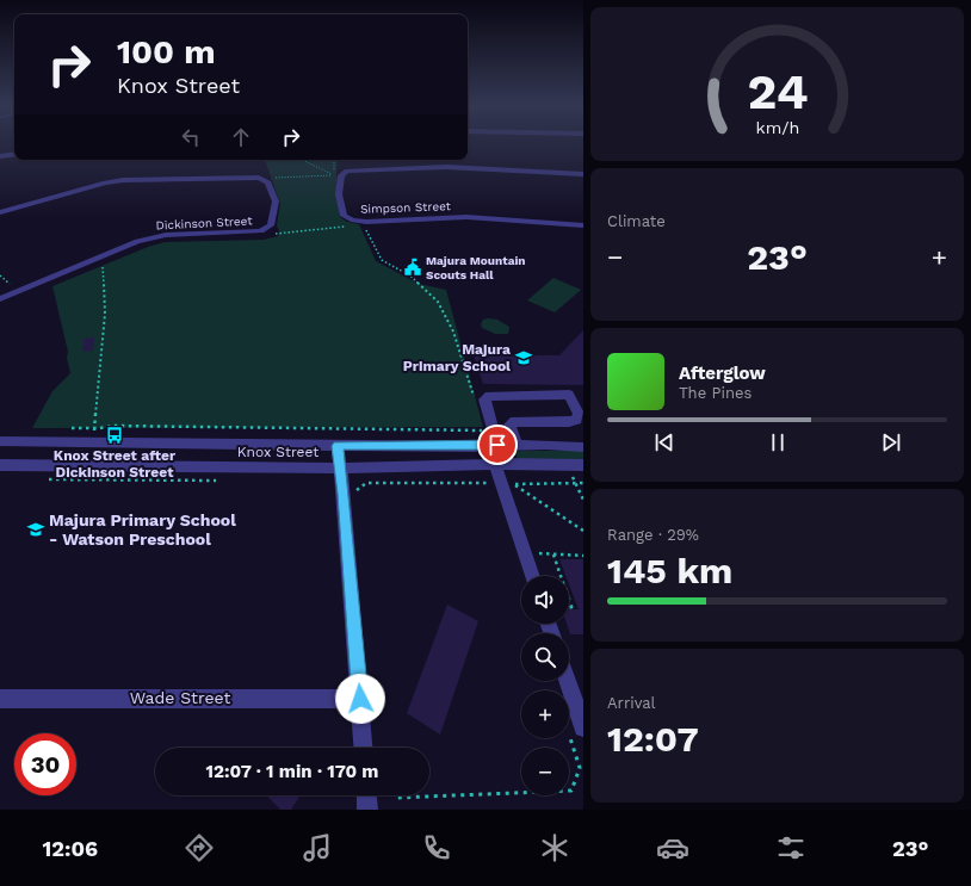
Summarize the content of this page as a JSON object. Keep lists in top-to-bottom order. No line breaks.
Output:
{"streets":{"street":["Simpson Street","Dickinson Street","Knox Street","Wade Street"]},"places":{"public building":["Majura Mountain Scouts Hall"],"school or university":["Majura Primary School","Majura Primary School - Watson Preschool"],"bus stop":["Knox Street after Dickinson Street"]},"page":{"turn":["100 m","Knox Street"],"tile":["Climate",["Range · 29%","145 km"],["Arrival","12:07"]],"heat":["−","23°","+"],"song":["Afterglow","The Pines"],"map_buttons":["+","−"],"limit":"30","trip":"12:07 · 1 min · 170 m","tabs":["12:06","23°"],"gauge":["24","km/h"]}}
